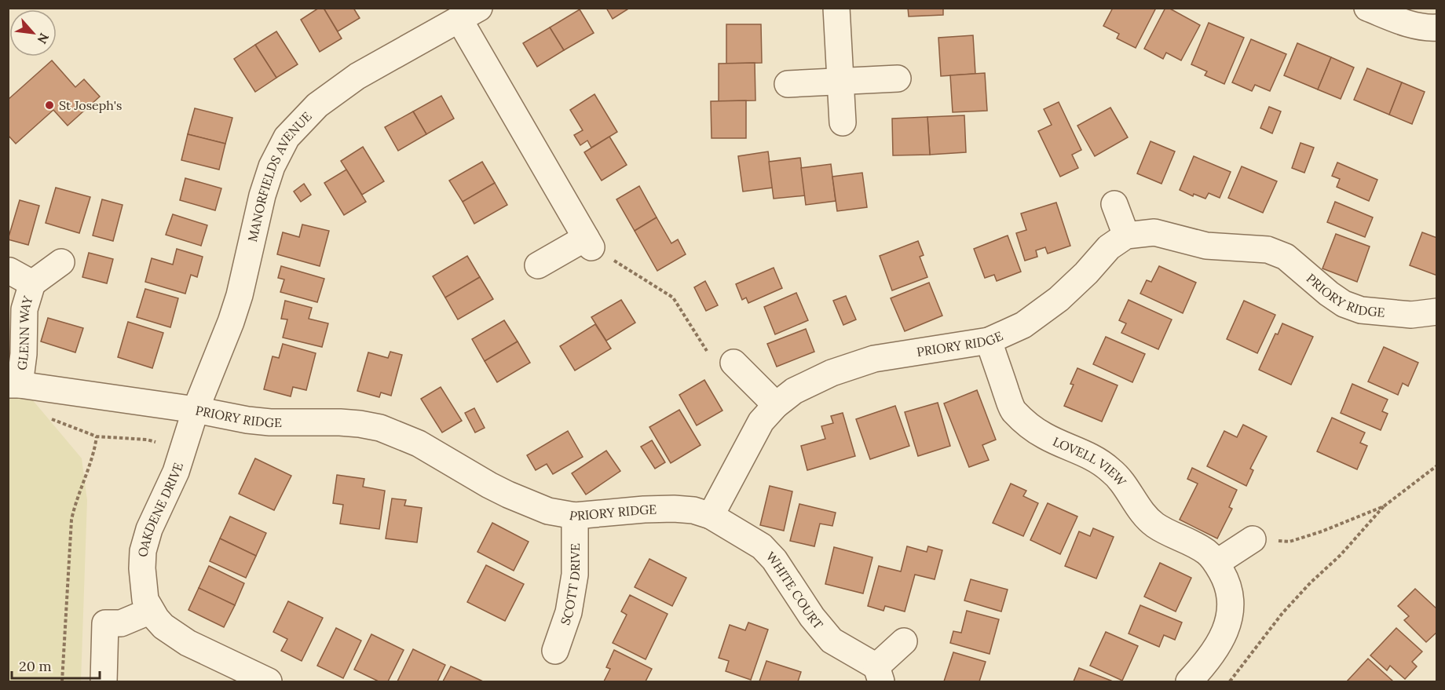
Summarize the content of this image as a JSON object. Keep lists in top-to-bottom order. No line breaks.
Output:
{"streets":{"street":["MANORFIELDS AVENUE","PRIORY RIDGE","GLENN WAY","LOVELL VIEW","OAKDENE DRIVE","SCOTT DRIVE","WHITE COURT"]},"crossings":[["MANORFIELDS AVENUE","PRIORY RIDGE"],["MANORFIELDS AVENUE","OAKDENE DRIVE"],["PRIORY RIDGE","GLENN WAY"],["PRIORY RIDGE","LOVELL VIEW"],["PRIORY RIDGE","OAKDENE DRIVE"],["PRIORY RIDGE","SCOTT DRIVE"],["PRIORY RIDGE","WHITE COURT"]],"places":["St Joseph's"],"scale_bar":"20 m","north":"bottom right"}
